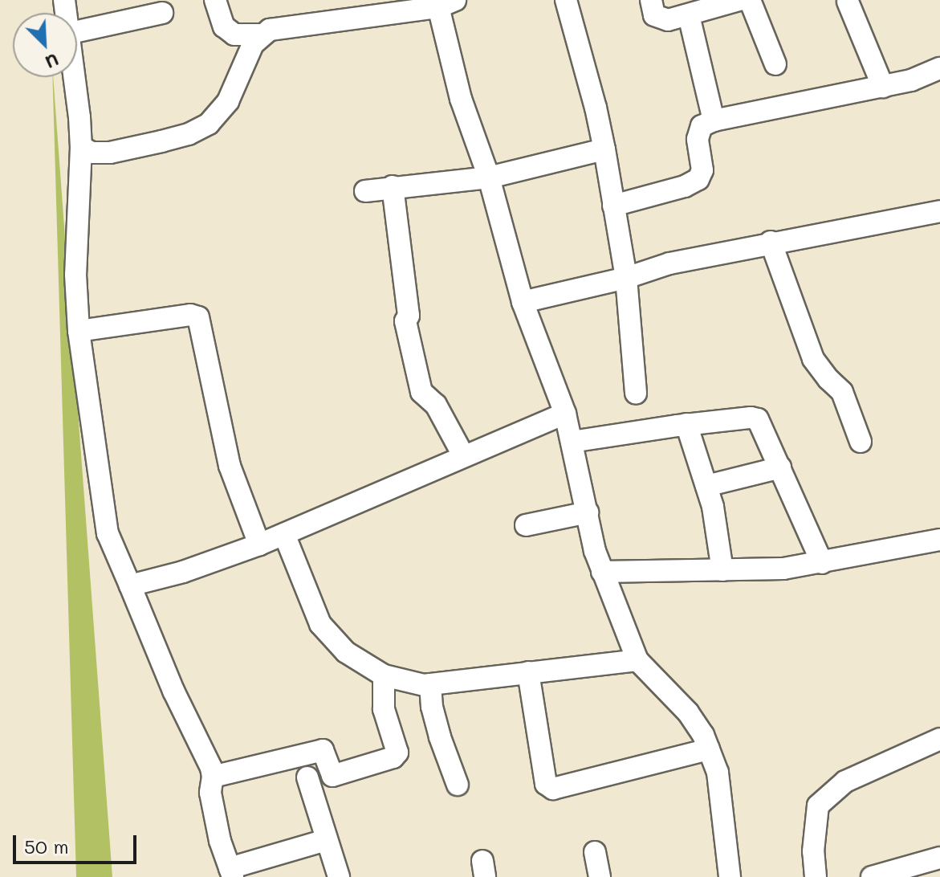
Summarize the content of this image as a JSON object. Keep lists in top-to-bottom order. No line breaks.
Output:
{"scale_bar":"50 m","north":"bottom right"}
